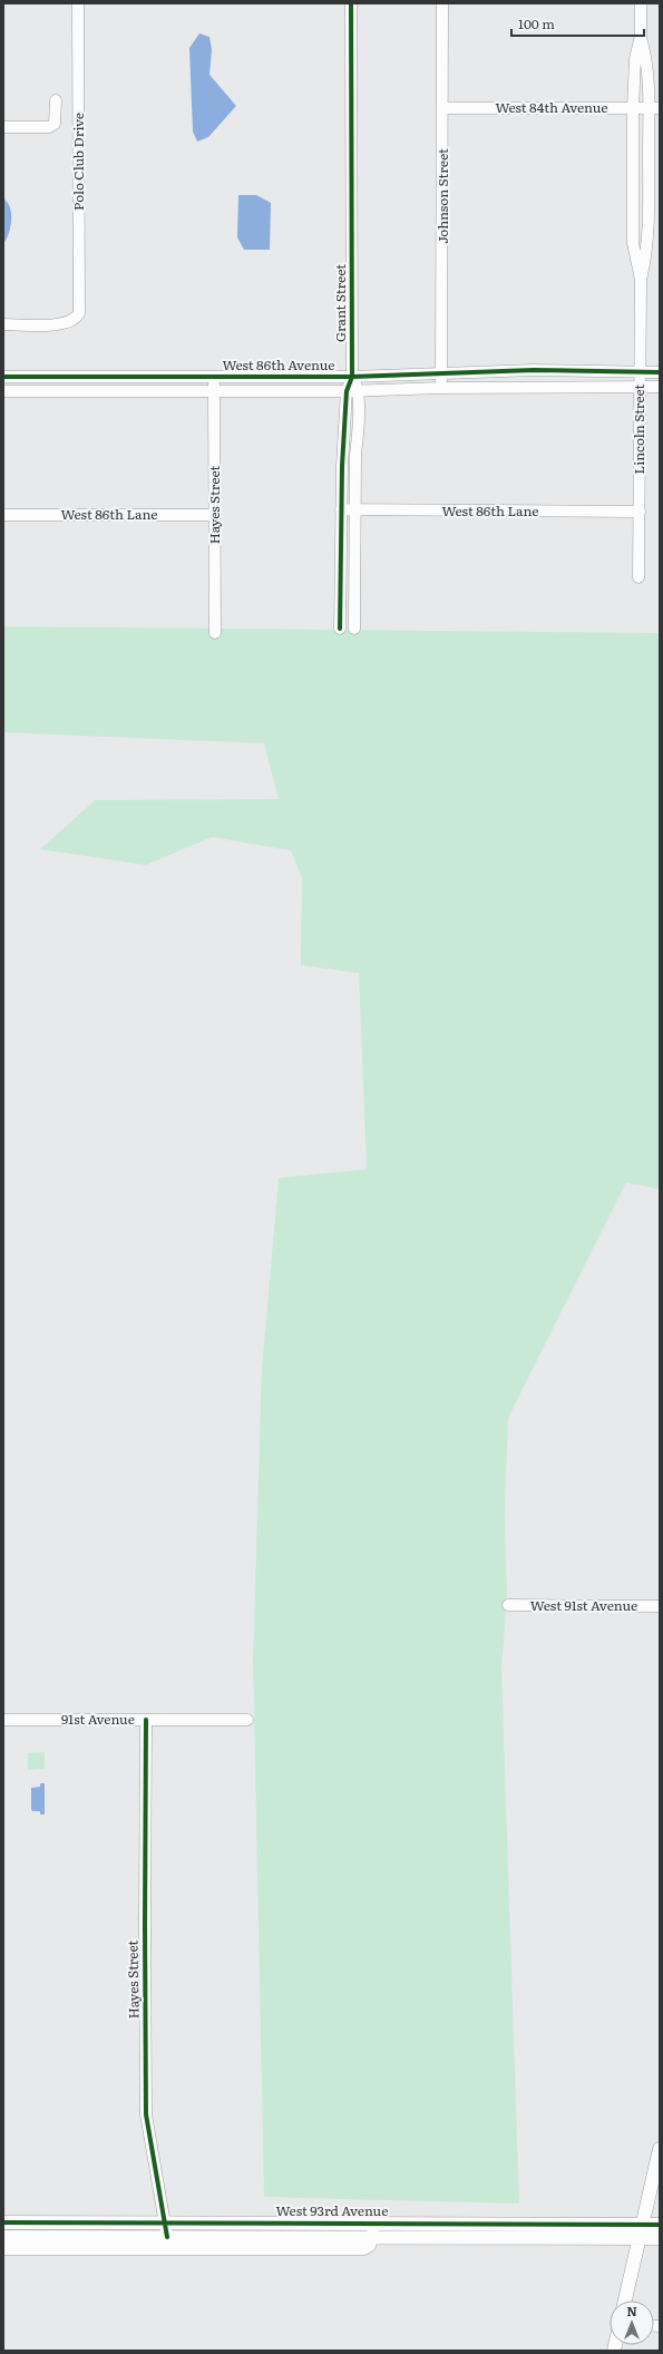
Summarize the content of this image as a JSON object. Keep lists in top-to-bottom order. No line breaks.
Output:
{"streets":{"street":["West 84th Avenue","Polo Club Drive","Johnson Street","Grant Street","West 86th Avenue","Lincoln Street","Hayes Street","West 86th Lane","West 91st Avenue","91st Avenue","West 93rd Avenue"]},"crossings":[["West 84th Avenue","Johnson Street"],["West 84th Avenue","Lincoln Street"],["Johnson Street","West 86th Avenue"],["Grant Street","West 86th Avenue"],["Grant Street","West 86th Lane"],["West 86th Avenue","Lincoln Street"],["West 86th Avenue","Hayes Street"],["Lincoln Street","West 86th Lane"],["Hayes Street","West 86th Lane"],["Hayes Street","91st Avenue"],["Hayes Street","West 93rd Avenue"]],"scale_bar":"100 m","north":"top"}
